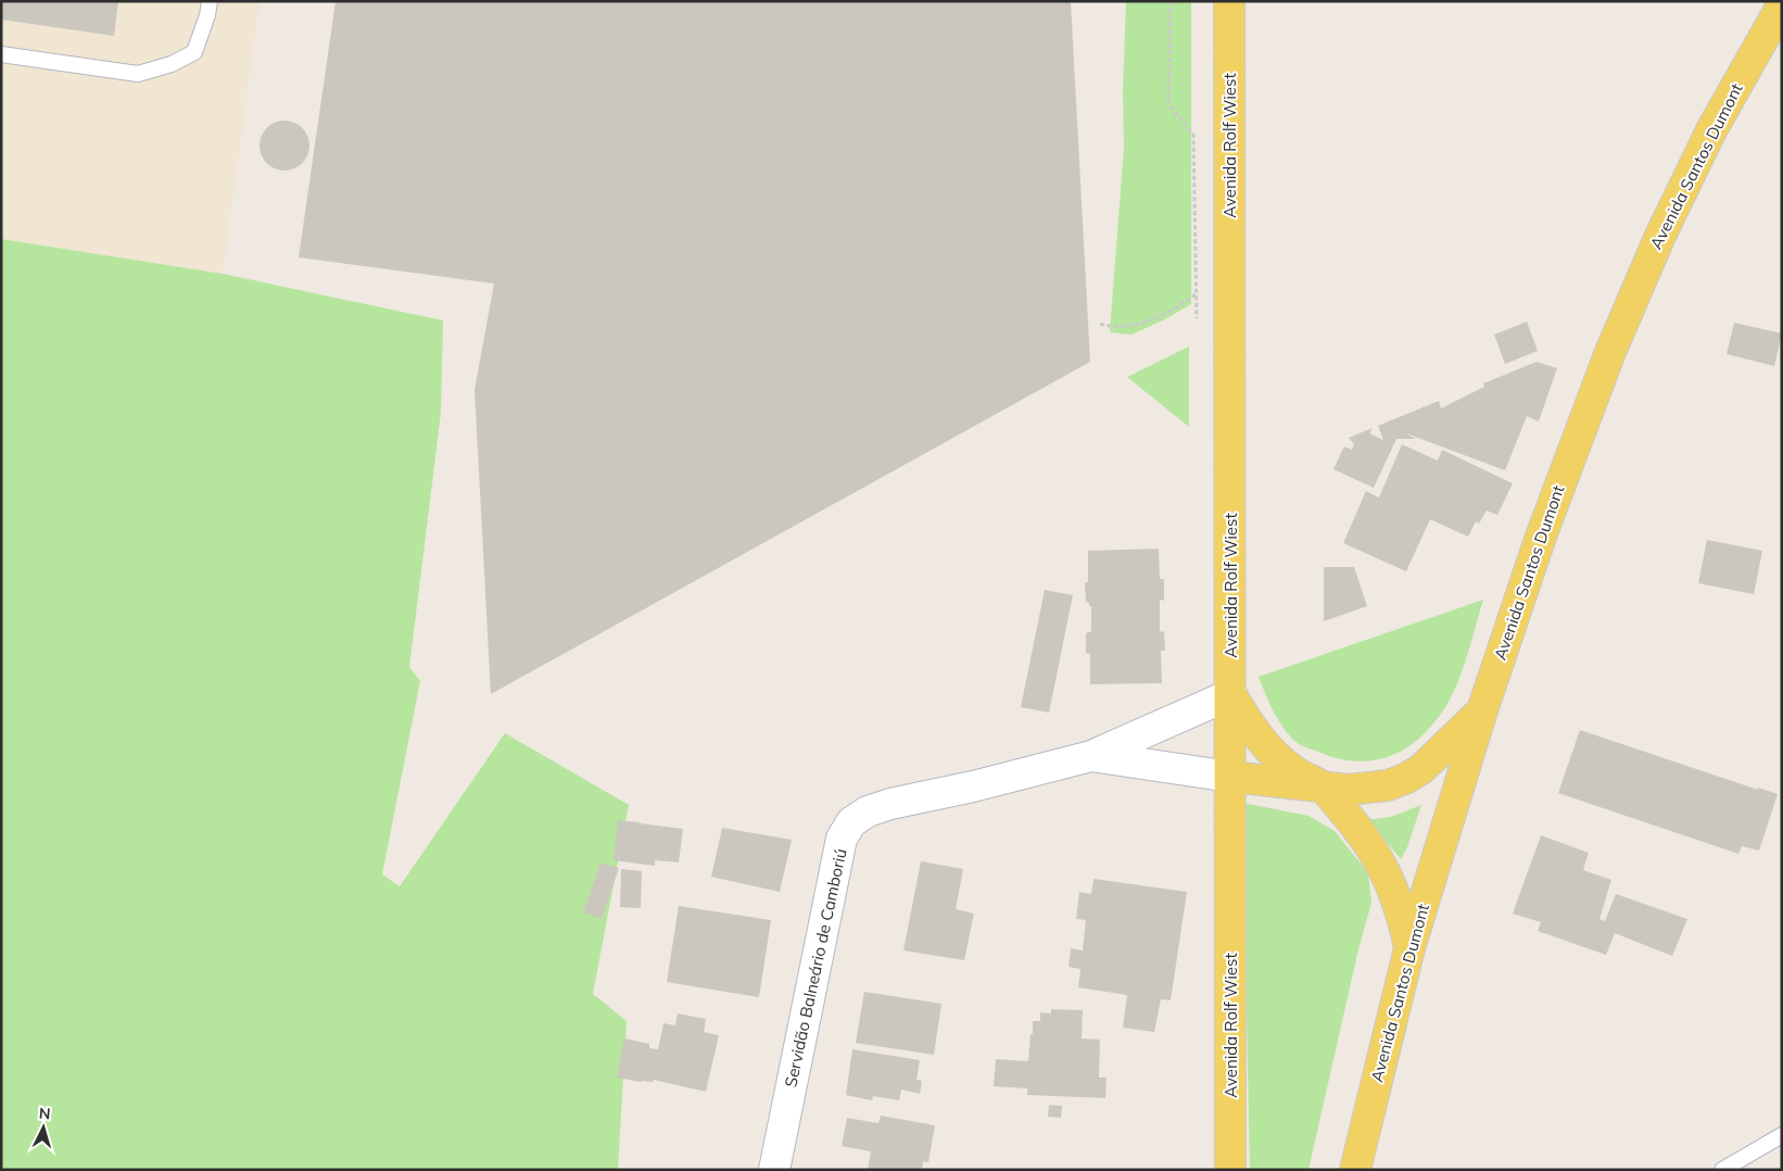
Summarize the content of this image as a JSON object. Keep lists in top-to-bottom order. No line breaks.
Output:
{"streets":{"main road":["Avenida Rolf Wiest","Avenida Santos Dumont"],"street":["Servidão Balneário de Camboriú"]},"crossings":[["Avenida Rolf Wiest","Servidão Balneário de Camboriú"]],"north":"top"}
